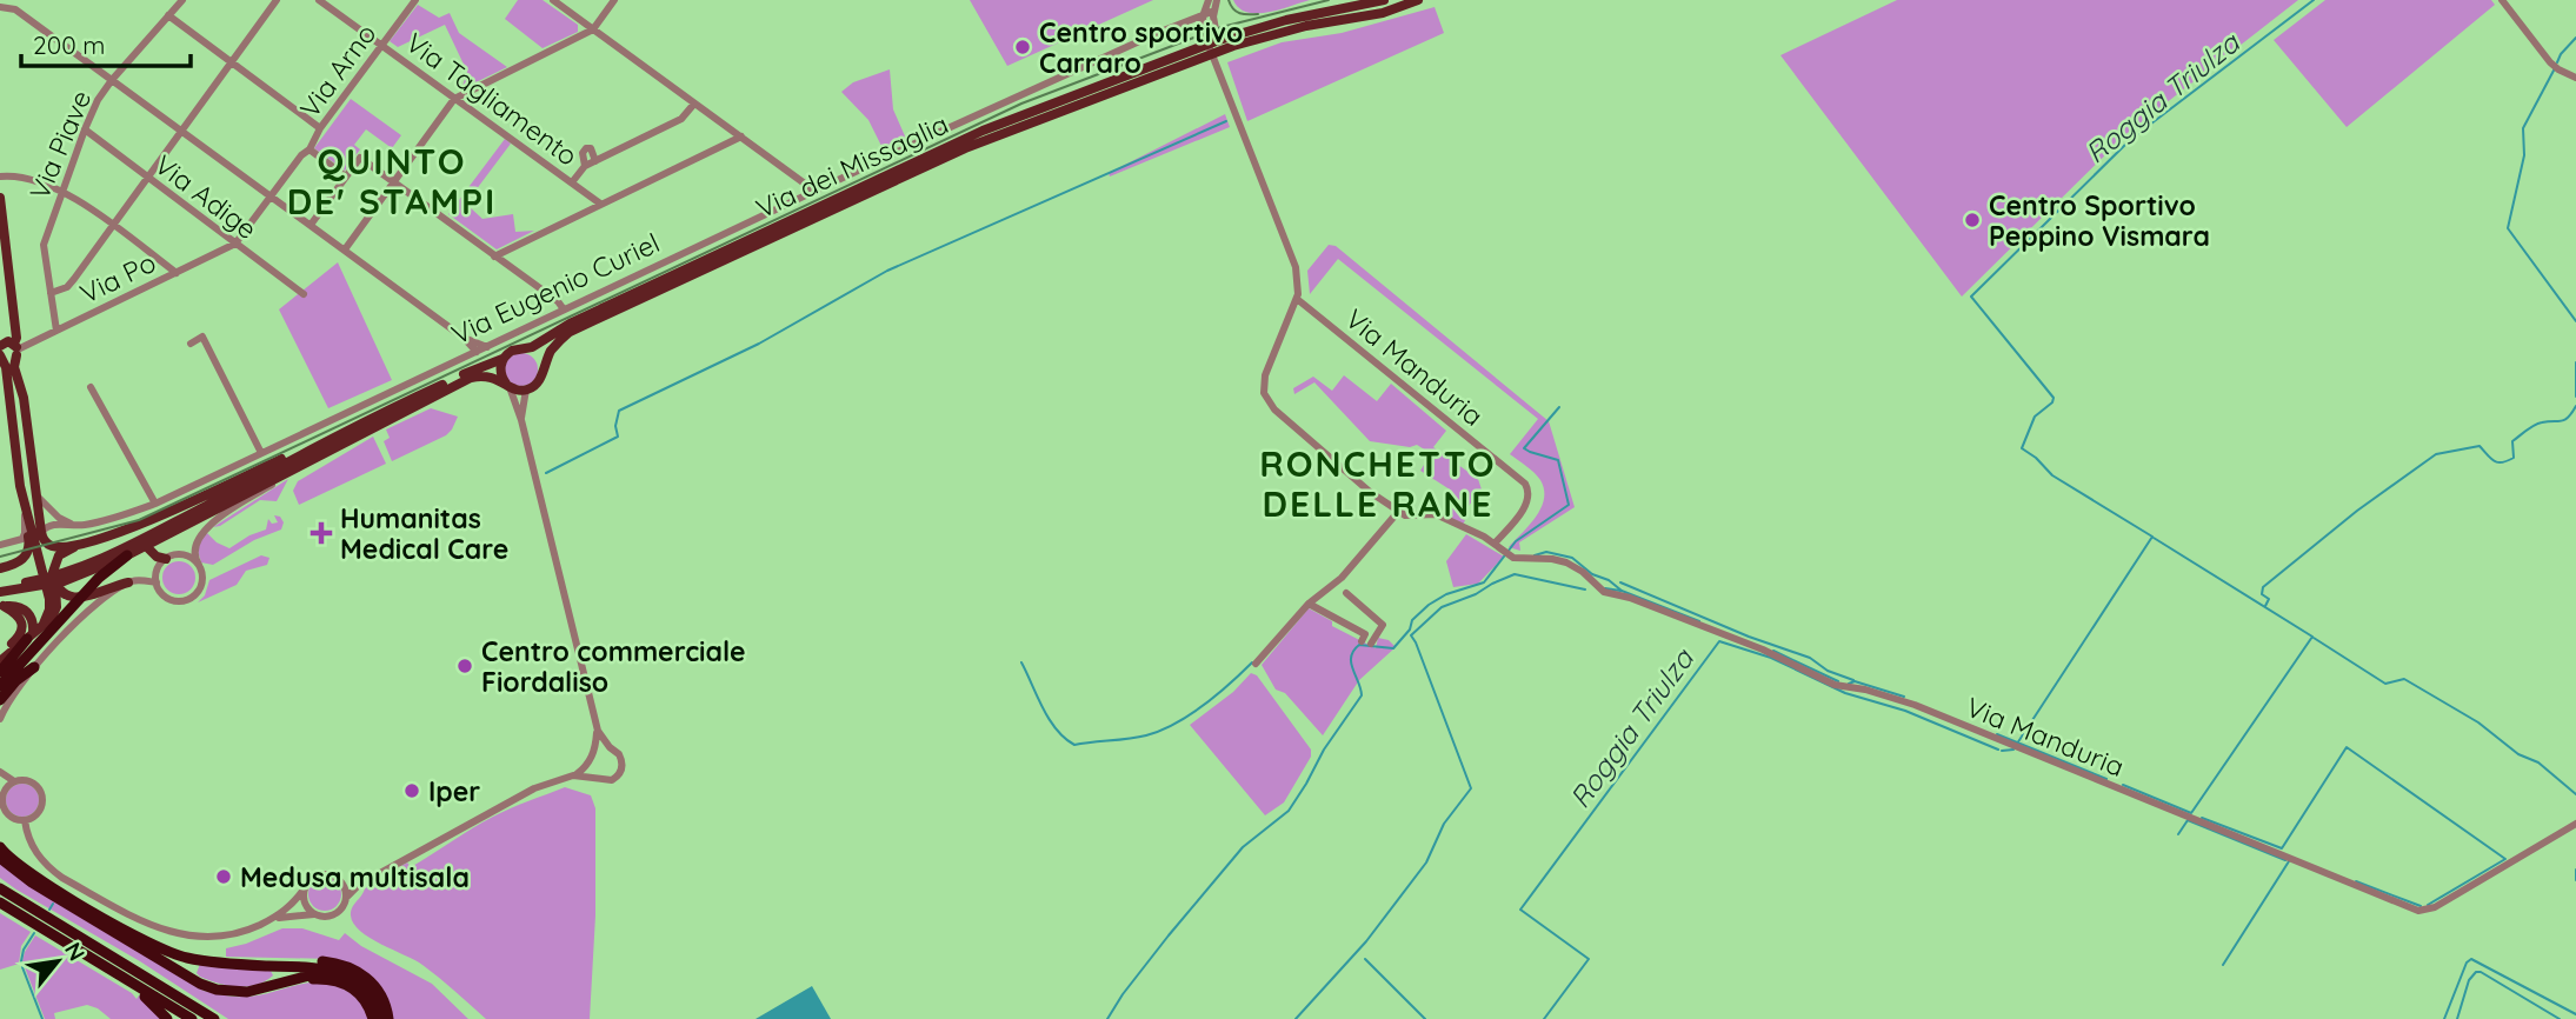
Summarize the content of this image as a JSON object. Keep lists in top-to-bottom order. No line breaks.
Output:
{"streets":{"main road":["Via dei Missaglia","Via Eugenio Curiel"],"street":["Via Arno","Via Tagliamento","Via Piave","Via Adige","Via Po","Via Manduria"]},"crossings":[["Via Arno","Via Tagliamento"],["Via Arno","Via Adige"],["Via Arno","Via Po"],["Via Piave","Via Adige"],["Via Piave","Via Po"],["Via dei Missaglia","Via Eugenio Curiel"],["Via Adige","Via Po"]],"districts":["QUINTO DE' STAMPI","RONCHETTO DELLE RANE"],"water":["Roggia Triulza"],"places":{"other":["Centro sportivo Carraro","Centro Sportivo Peppino Vismara","Centro commerciale Fiordaliso","Iper","Medusa multisala"],"health":["Humanitas Medical Care"]},"scale_bar":"200 m","north":"top right"}
